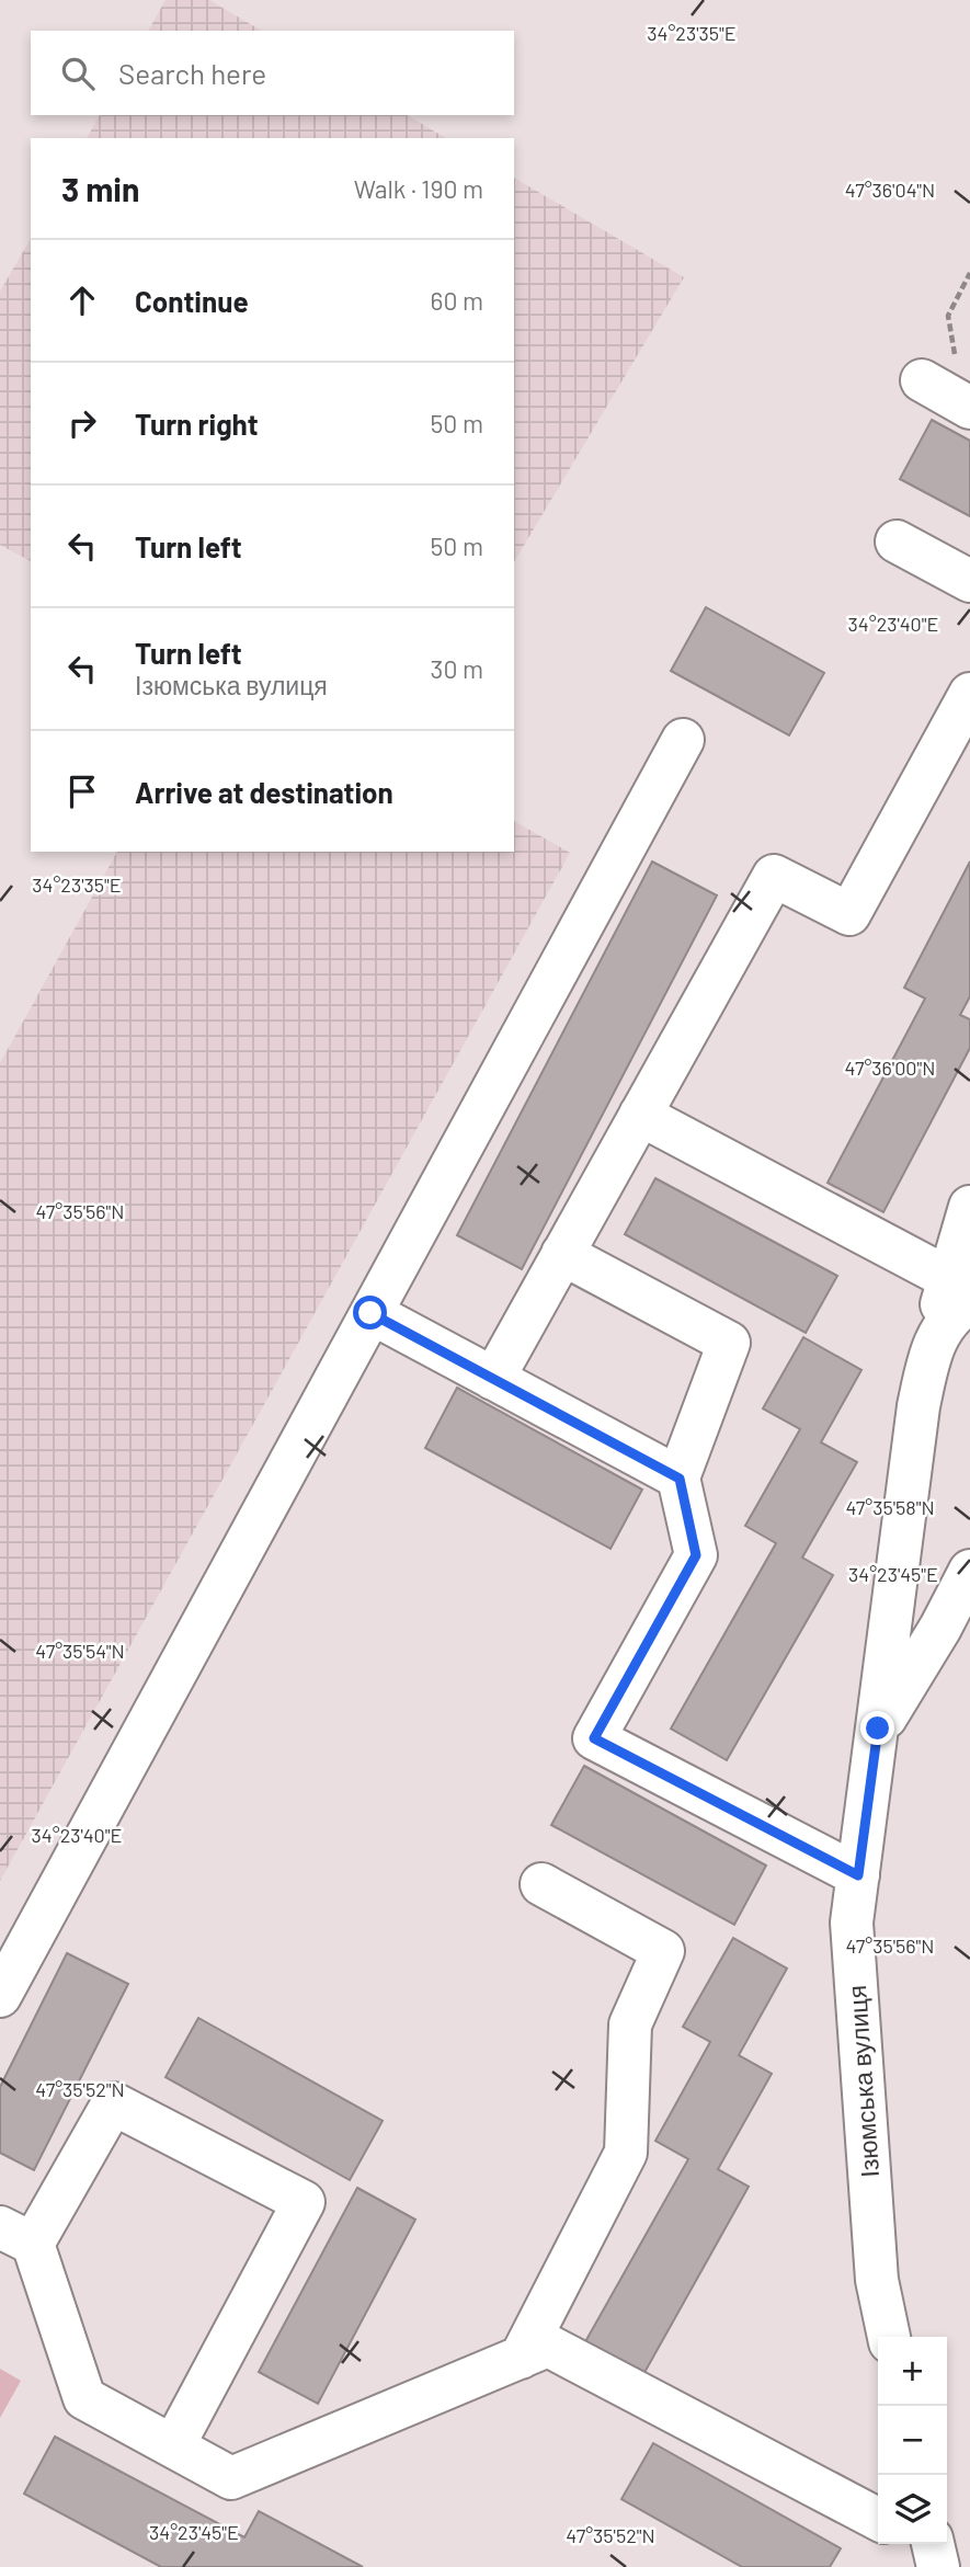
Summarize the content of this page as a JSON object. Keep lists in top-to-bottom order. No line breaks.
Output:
{"streets":{"street":["Ізюмська вулиця"]},"page":{"search":"Search here","heading":["3 min","Walk · 190 m"],"list":[["Continue","60 m"],["Turn right","50 m"],["Turn left","50 m"],["Turn left","Ізюмська вулиця","30 m"],"Arrive at destination"],"map_buttons":["+","−"]},"coordinates":["34°23'35\"E","47°36'04\"N","34°23'40\"E","47°36'00\"N","47°35'56\"N","47°35'58\"N","34°23'45\"E","47°35'54\"N","47°35'52\"N"]}
